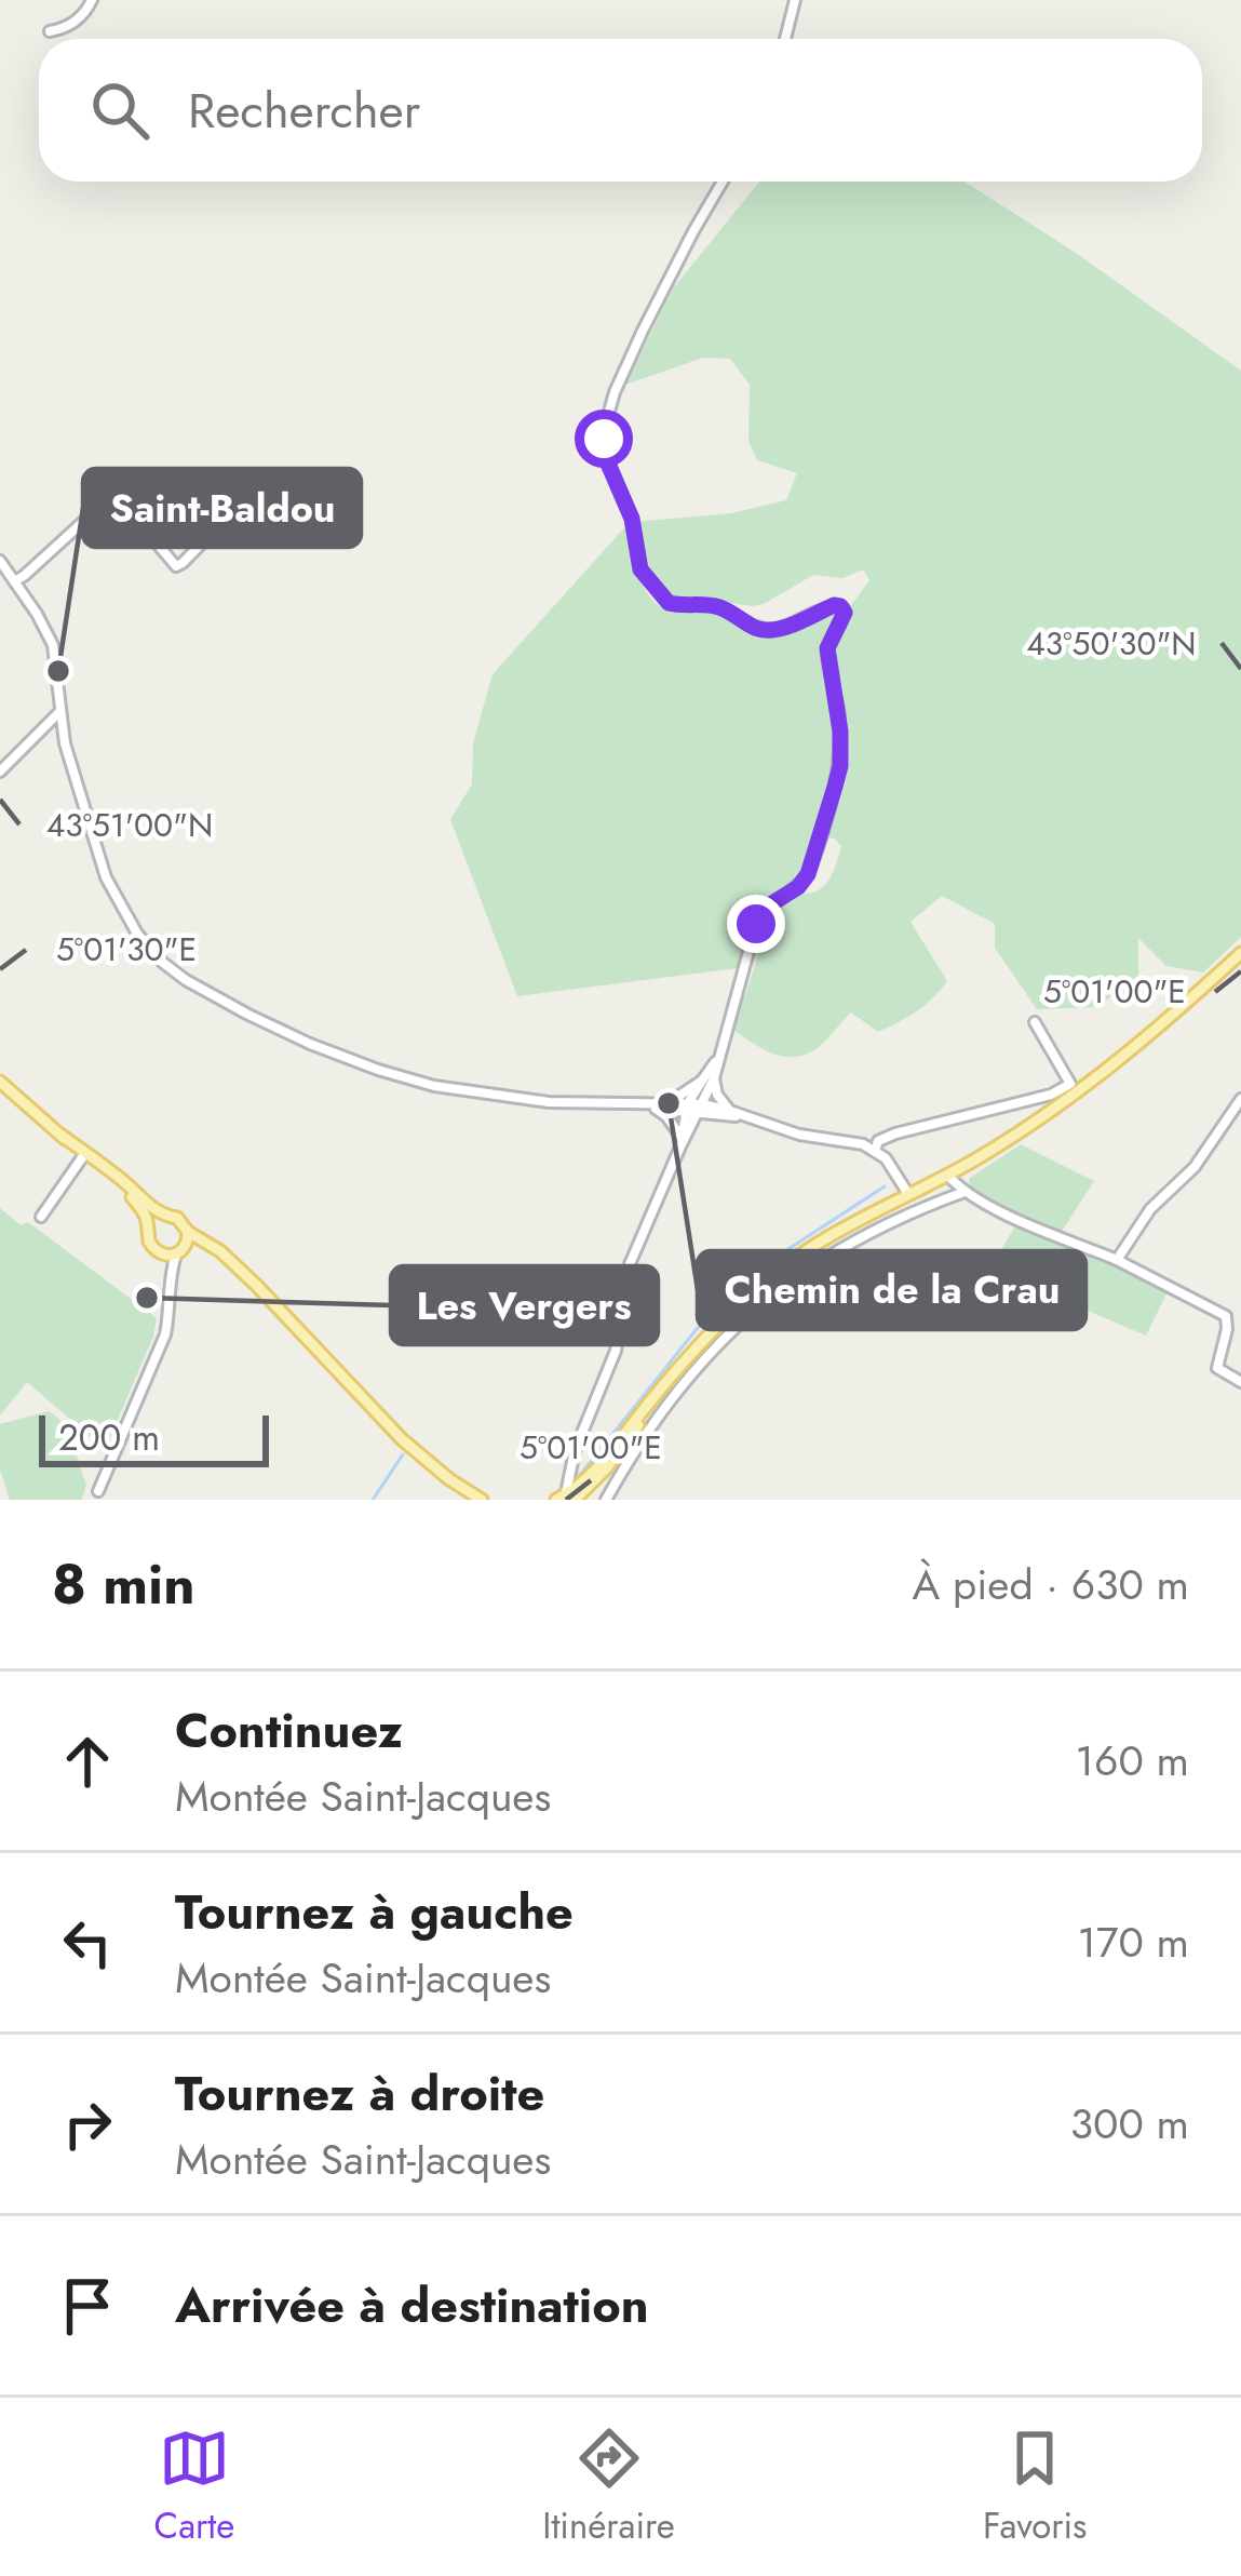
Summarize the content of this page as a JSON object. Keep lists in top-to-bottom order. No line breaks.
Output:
{"places":["Saint-Baldou","Chemin de la Crau","Les Vergers"],"scale_bar":"200 m","page":{"search":"Rechercher","scale":"200 m","heading":["8 min","À pied · 630 m"],"list":[["Continuez","Montée Saint-Jacques","160 m"],["Tournez à gauche","Montée Saint-Jacques","170 m"],["Tournez à droite","Montée Saint-Jacques","300 m"],"Arrivée à destination"],"nav":["Carte","Itinéraire","Favoris"]},"coordinates":["43°50'30\"N","43°51'00\"N","5°01'30\"E","5°01'00\"E"]}
